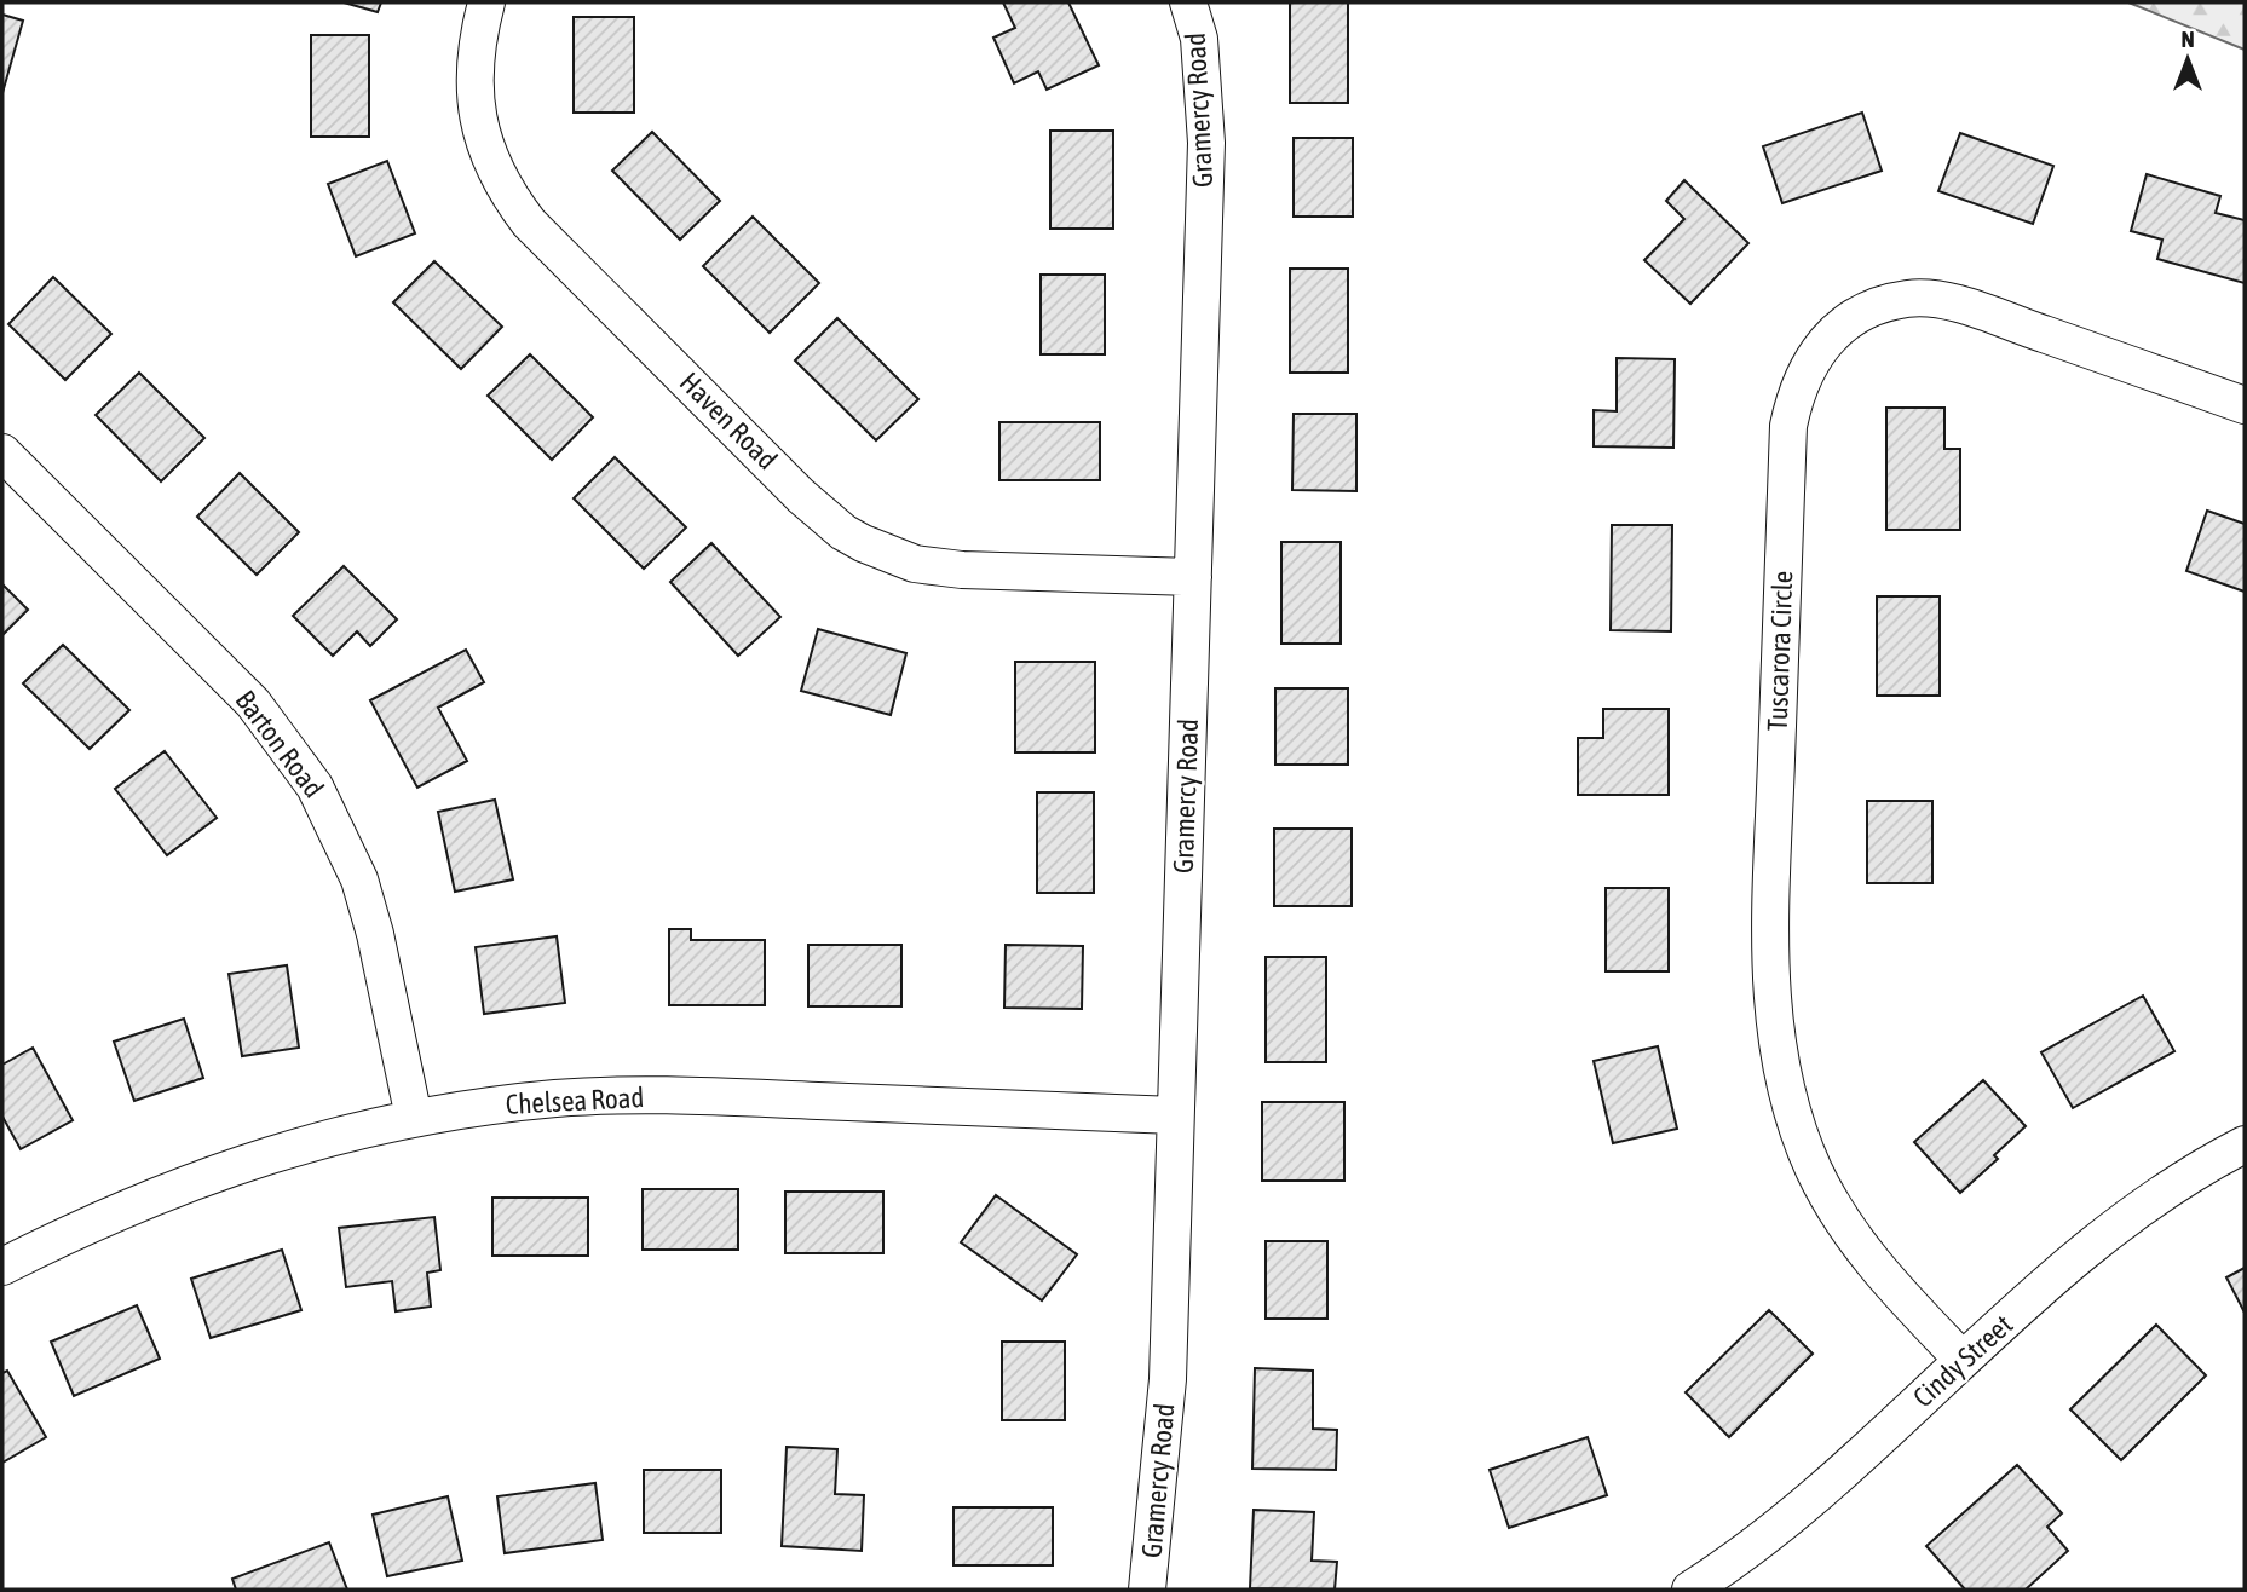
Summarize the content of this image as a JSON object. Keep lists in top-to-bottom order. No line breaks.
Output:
{"streets":{"street":["Gramercy Road","Haven Road","Tuscarora Circle","Barton Road","Chelsea Road","Cindy Street"]},"crossings":[["Gramercy Road","Haven Road"],["Gramercy Road","Chelsea Road"],["Tuscarora Circle","Cindy Street"],["Barton Road","Chelsea Road"]],"north":"top"}
